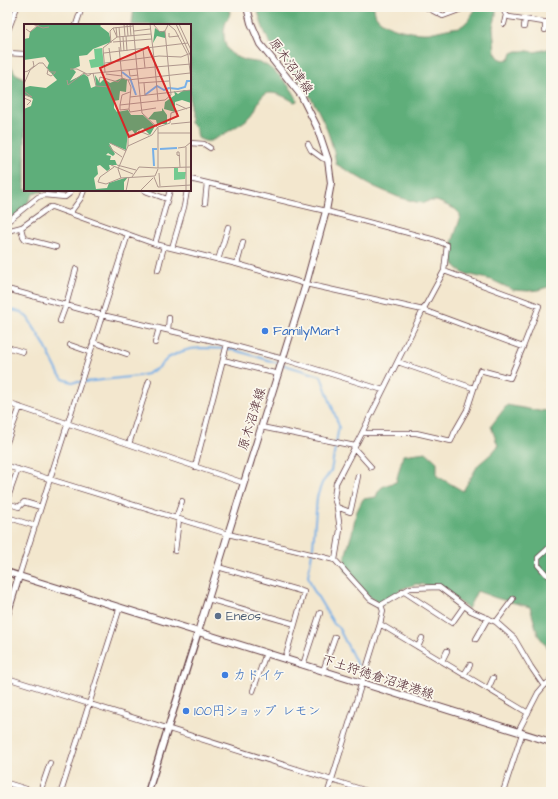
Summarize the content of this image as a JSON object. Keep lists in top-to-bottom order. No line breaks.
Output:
{"streets":{"main road":["原木沼津線","下土狩徳倉沼津港線"]},"crossings":[["原木沼津線","下土狩徳倉沼津港線"]],"places":["FamilyMart","Eneos","カドイケ","100円ショップ レモン"]}
